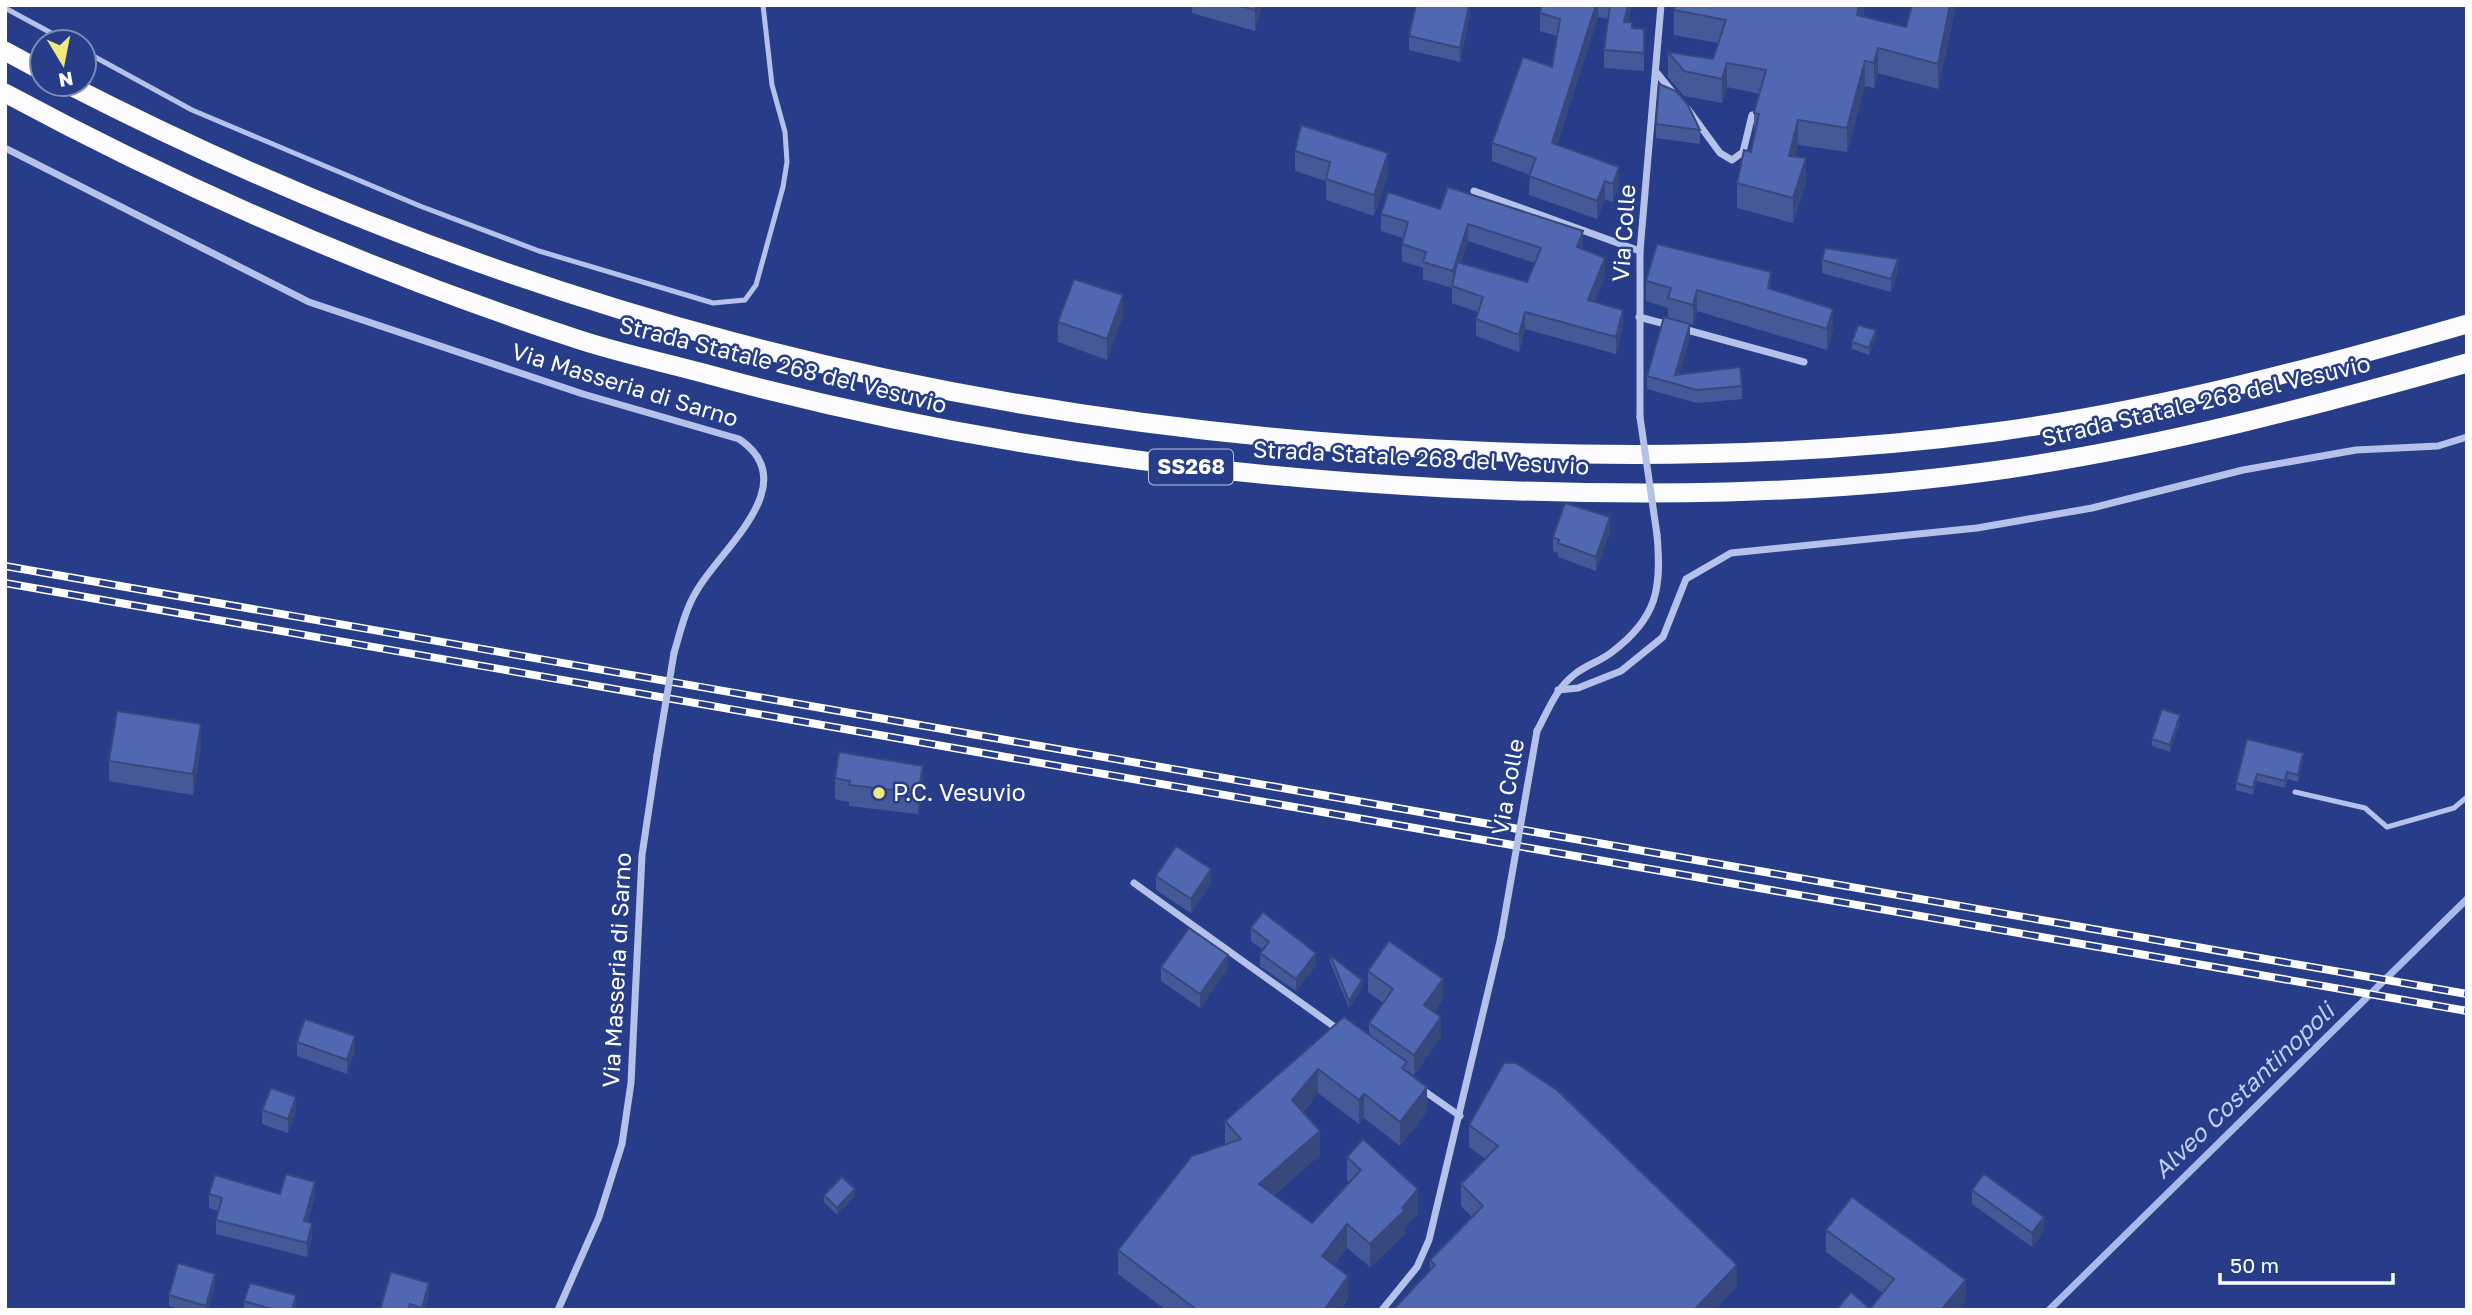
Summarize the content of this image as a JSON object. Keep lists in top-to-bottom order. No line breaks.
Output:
{"streets":{"highway":["Strada Statale 268 del Vesuvio","SS268"],"street":["Via Colle","Via Masseria di Sarno"]},"water":["Alveo Costantinopoli"],"places":["P.C. Vesuvio"],"scale_bar":"50 m","north":"bottom"}
